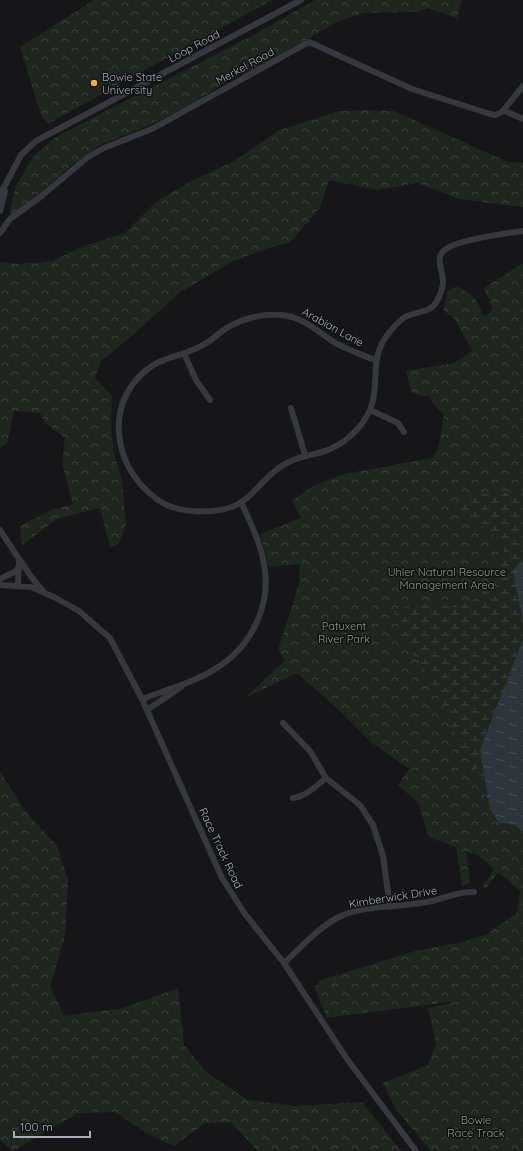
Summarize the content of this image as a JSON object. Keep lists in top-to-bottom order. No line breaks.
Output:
{"streets":{"street":["Loop Road","Merkel Road","Arabian Lane","Race Track Road","Kimberwick Drive"]},"crossings":[["Race Track Road","Kimberwick Drive"]],"parks":["Uhler Natural Resource Management Area","Patuxent River Park","Bowie Race Track"],"places":["Bowie State University"],"scale_bar":"100 m"}
